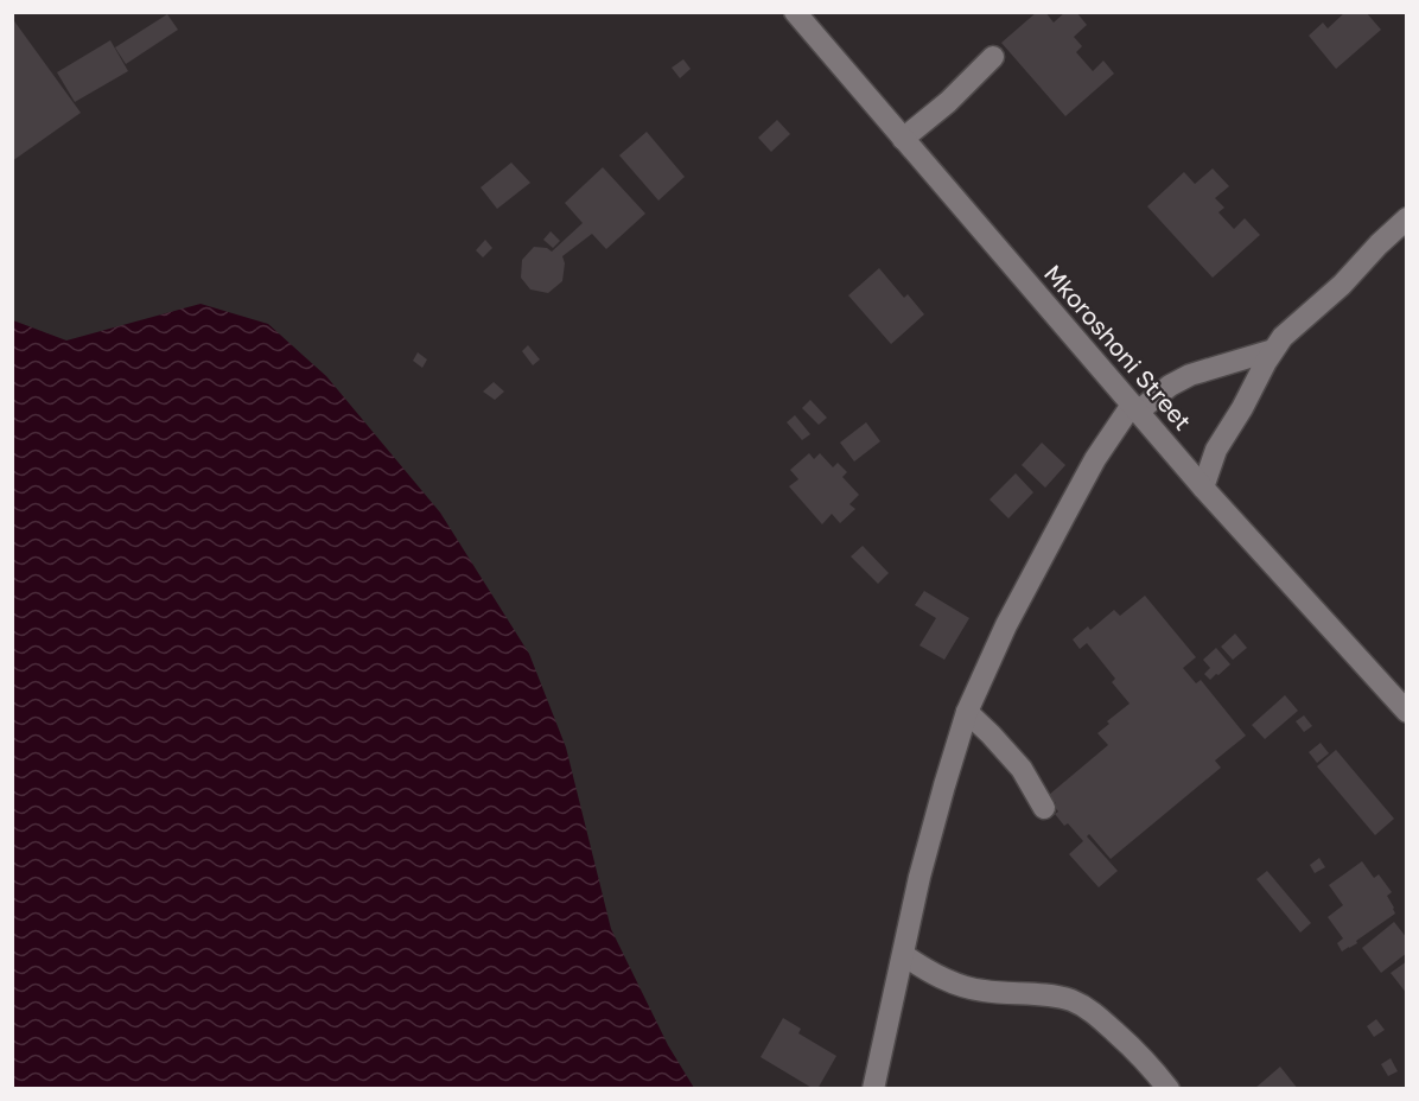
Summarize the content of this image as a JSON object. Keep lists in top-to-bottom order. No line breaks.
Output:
{"streets":{"street":["Mkoroshoni Street"]}}
